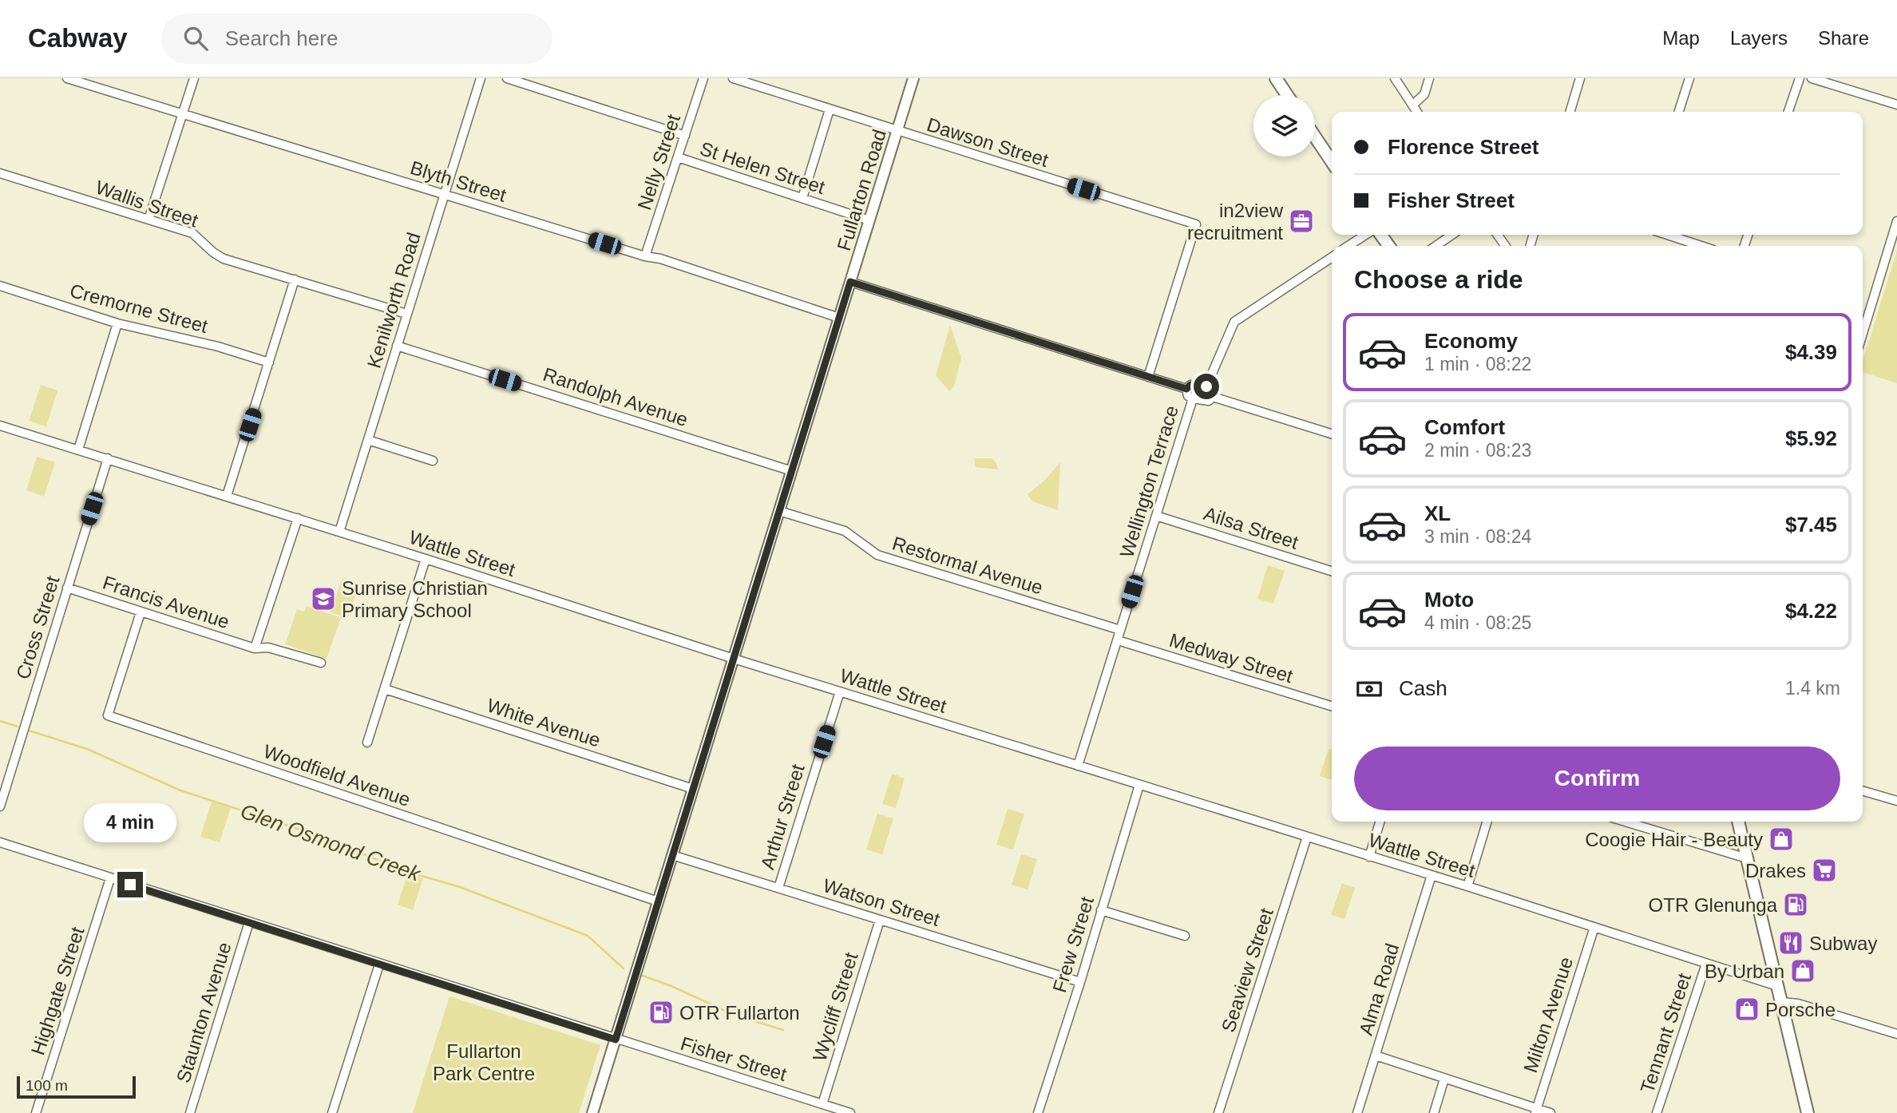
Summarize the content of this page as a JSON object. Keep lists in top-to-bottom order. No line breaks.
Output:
{"streets":{"main road":["Fullarton Road"],"street":["Dawson Street","Nelly Street","St Helen Street","Blyth Street","Wallis Street","Kenilworth Road","Cremorne Street","Randolph Avenue","Wellington Terrace","Ailsa Street","Wattle Street","Restormal Avenue","Francis Avenue","Cross Street","Medway Street","White Avenue","Woodfield Avenue","Arthur Street","Watson Street","Frew Street","Seaview Street","Alma Road","Highgate Street","Wycliff Street","Staunton Avenue","Milton Avenue","Tennant Street","Fisher Street"]},"crossings":[["Dawson Street","Fullarton Road"],["Nelly Street","St Helen Street"],["Nelly Street","Blyth Street"],["St Helen Street","Fullarton Road"],["Blyth Street","Fullarton Road"],["Blyth Street","Kenilworth Road"],["Fullarton Road","Randolph Avenue"],["Fullarton Road","Wattle Street"],["Fullarton Road","Restormal Avenue"],["Fullarton Road","White Avenue"],["Fullarton Road","Woodfield Avenue"],["Fullarton Road","Watson Street"],["Fullarton Road","Fisher Street"],["Wallis Street","Kenilworth Road"],["Kenilworth Road","Randolph Avenue"],["Kenilworth Road","Wattle Street"],["Wellington Terrace","Ailsa Street"],["Wellington Terrace","Wattle Street"],["Wellington Terrace","Restormal Avenue"],["Wellington Terrace","Medway Street"],["Wattle Street","Cross Street"],["Wattle Street","Arthur Street"],["Wattle Street","Frew Street"],["Wattle Street","Seaview Street"],["Wattle Street","Alma Road"],["Wattle Street","Milton Avenue"],["Wattle Street","Tennant Street"],["Francis Avenue","Cross Street"],["Francis Avenue","Woodfield Avenue"],["Arthur Street","Watson Street"],["Watson Street","Frew Street"],["Watson Street","Wycliff Street"],["Highgate Street","Fisher Street"],["Wycliff Street","Fisher Street"],["Staunton Avenue","Fisher Street"]],"water":["Glen Osmond Creek"],"parks":["Fullarton Park Centre"],"places":{"office":["in2view recruitment"],"school or university":["Sunrise Christian Primary School"],"shop":["Coogie Hair - Beauty","By Urban","Porsche"],"supermarket":["Drakes"],"fuel station":["OTR Glenunga","OTR Fullarton"],"restaurant":["Subway"]},"scale_bar":"100 m","page":{"header":"Cabway","search":"Search here","nav":["Map","Layers","Share"],"banner":["Florence Street","Fisher Street"],"heading":"Choose a ride","list":[{"name":"Economy","note":"1 min · 08:22","value":"$4.39"},{"name":"Comfort","note":"2 min · 08:23","value":"$5.92"},{"name":"XL","note":"3 min · 08:24","value":"$7.45"},{"name":"Moto","note":"4 min · 08:25","value":"$4.22"}],"pay":["Cash","1.4 km"],"buttons":"Confirm","bubble":"4 min","scale":"100 m"}}
